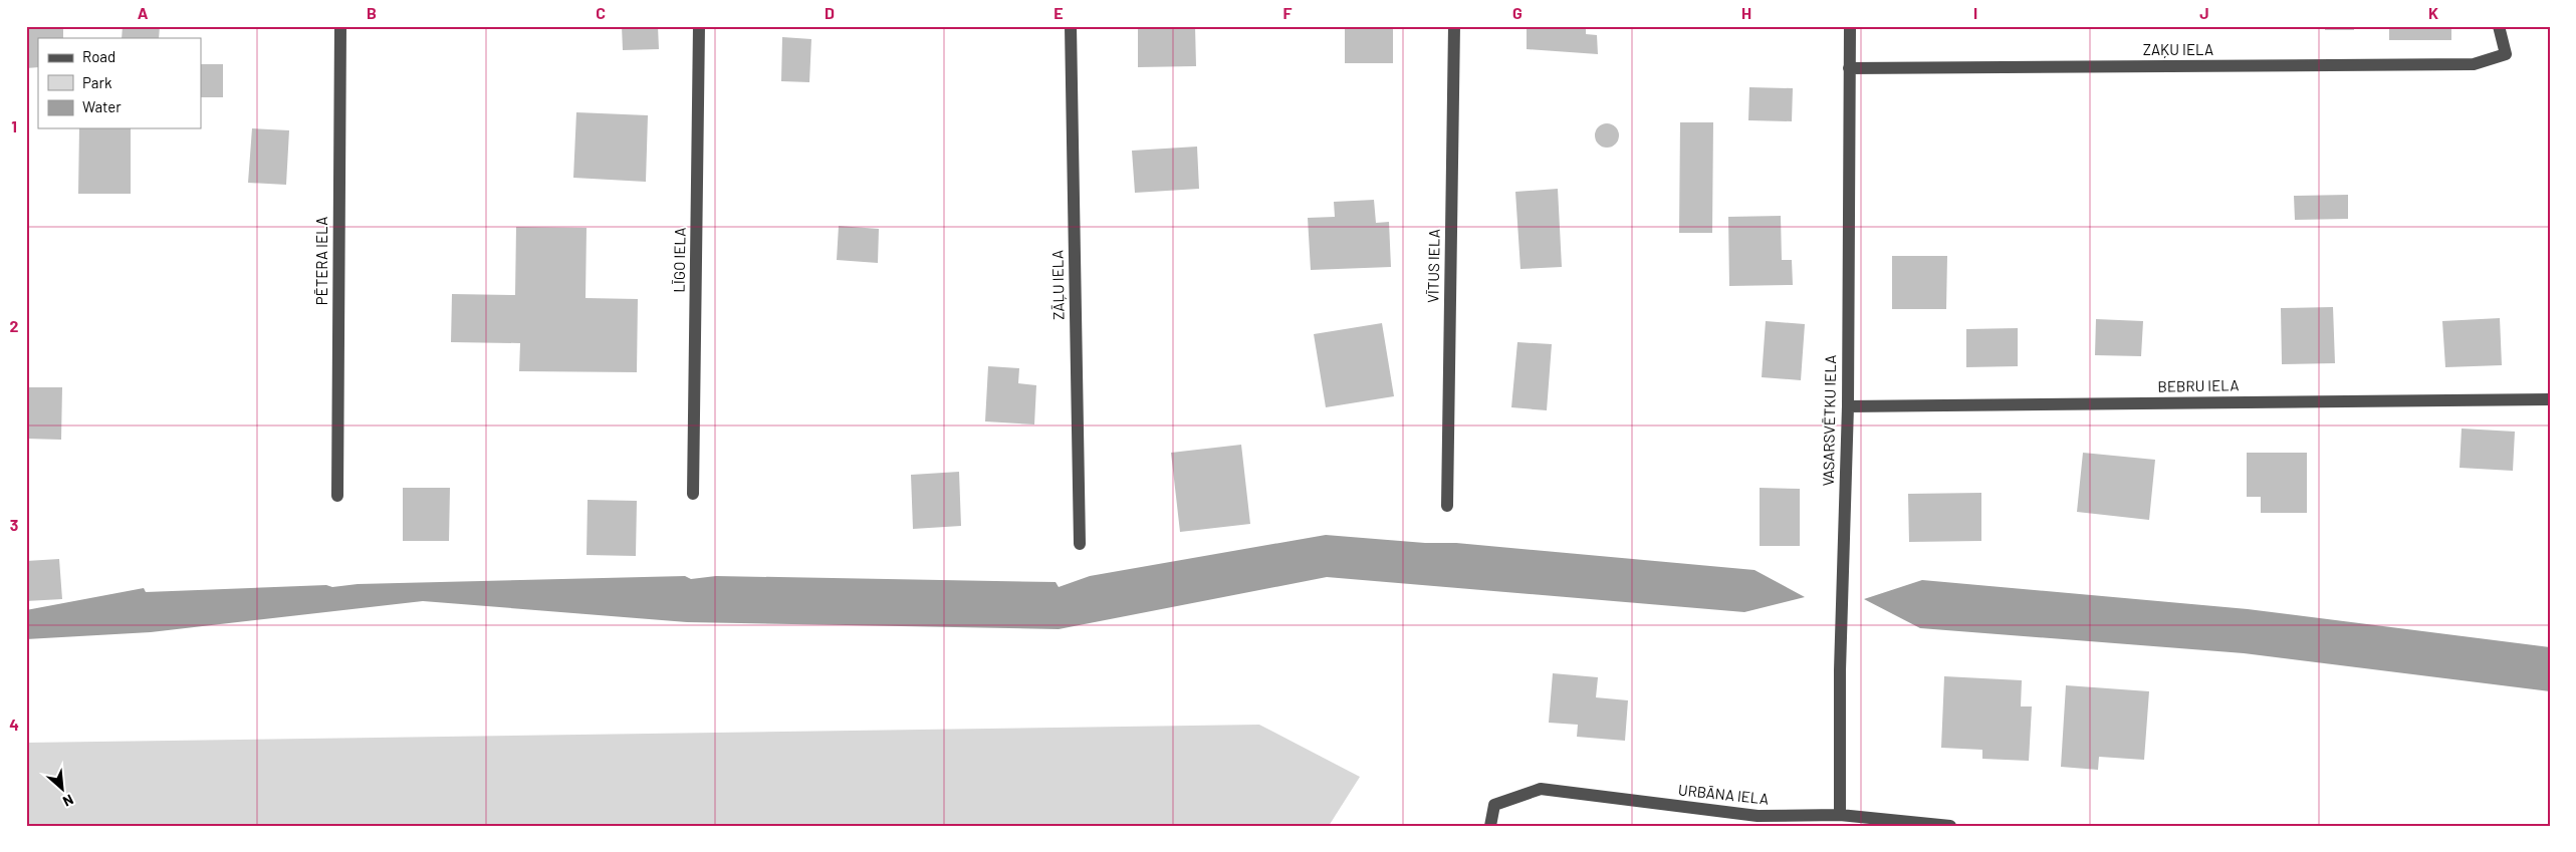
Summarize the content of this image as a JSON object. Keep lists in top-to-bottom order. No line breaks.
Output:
{"streets":{"street":["ZAĶU IELA","LĪGO IELA","PĒTERA IELA","VĪTUS IELA","ZĀĻU IELA","BEBRU IELA","VASARSVĒTKU IELA","URBĀNA IELA"]},"crossings":[["ZAĶU IELA","VASARSVĒTKU IELA"],["BEBRU IELA","VASARSVĒTKU IELA"],["VASARSVĒTKU IELA","URBĀNA IELA"]],"legend":["Road","Park","Water"],"north":"bottom right","grid":{"columns":["A","B","C","D","E","F","G","H","I","J","K"],"rows":["1","2","3","4"]}}
